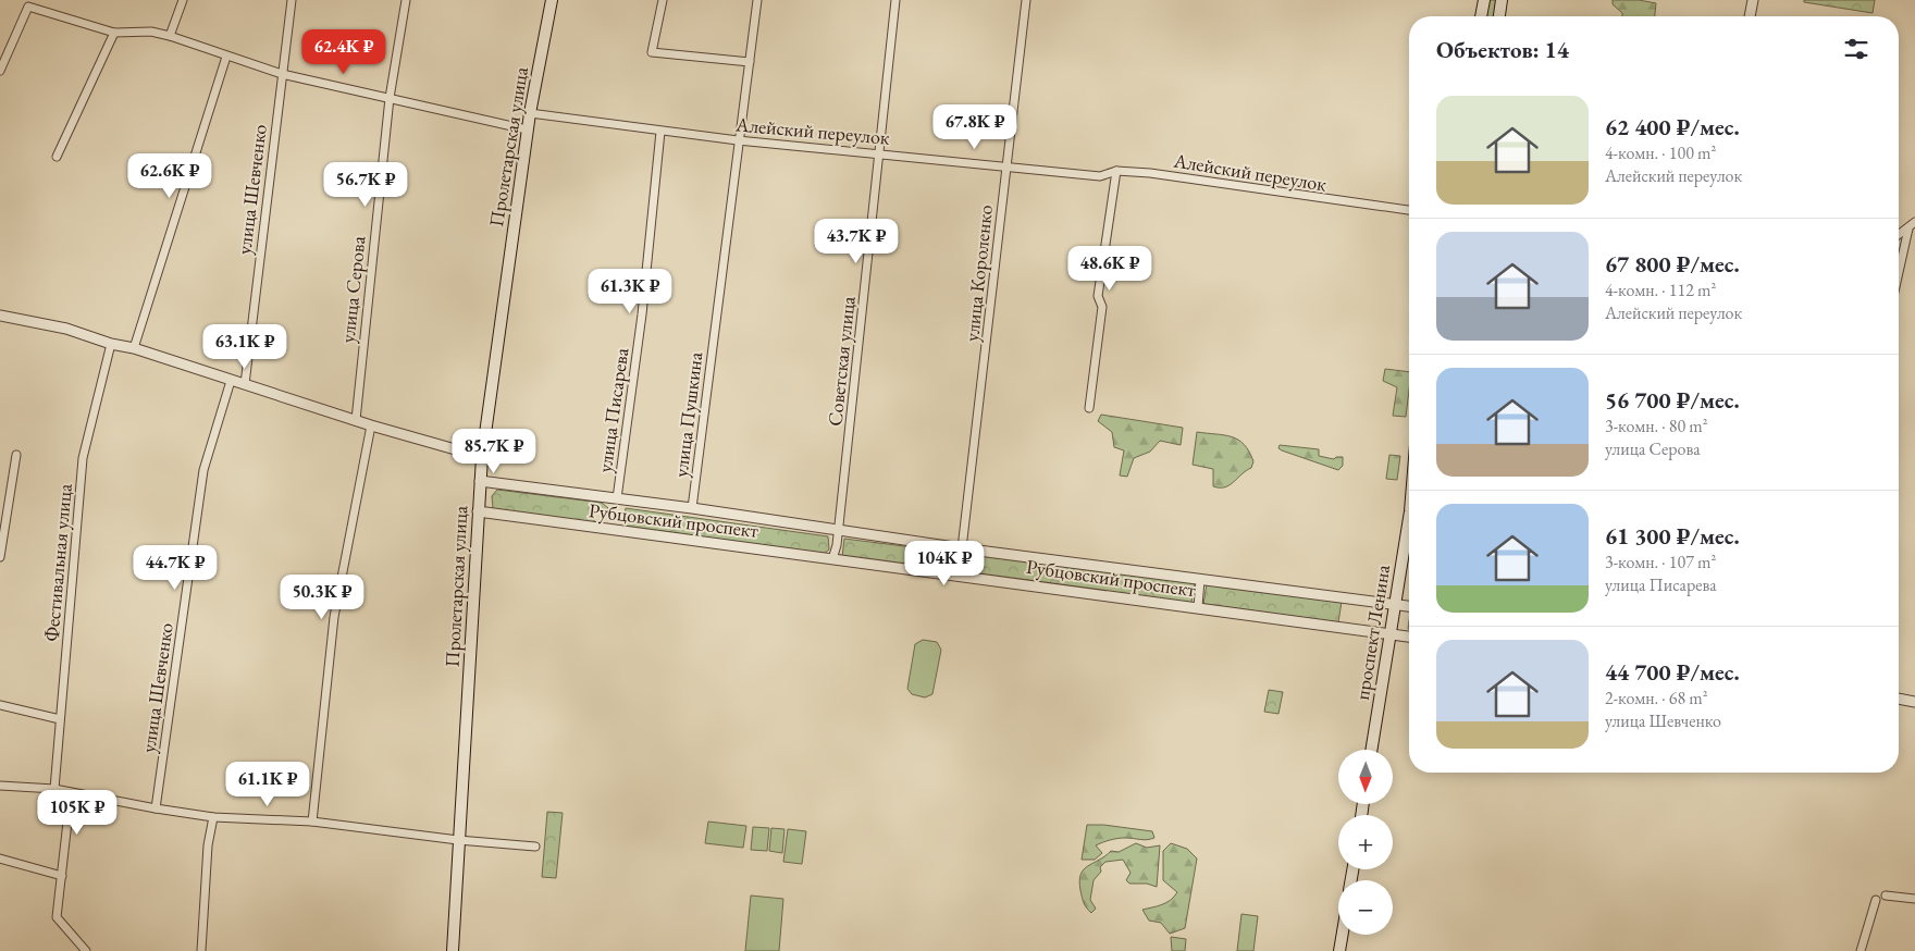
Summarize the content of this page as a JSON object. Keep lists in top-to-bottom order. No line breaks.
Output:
{"streets":{"main road":["Пролетарская улица","проспект Ленина"],"street":["Алейский переулок","улица Шевченко","улица Короленко","улица Серова","Советская улица","улица Писарева","улица Пушкина","Рубцовский проспект","Фестивальная улица"]},"crossings":[["Алейский переулок","Пролетарская улица"],["Алейский переулок","улица Короленко"],["Алейский переулок","Советская улица"],["Алейский переулок","улица Писарева"],["Алейский переулок","улица Пушкина"],["Пролетарская улица","Рубцовский проспект"],["улица Короленко","Рубцовский проспект"],["Советская улица","Рубцовский проспект"],["улица Писарева","Рубцовский проспект"],["улица Пушкина","Рубцовский проспект"],["Рубцовский проспект","проспект Ленина"]],"north":"bottom","page":{"heading":"Объектов: 14","price":["62.4K ₽","67.8K ₽","62.6K ₽","56.7K ₽","43.7K ₽","48.6K ₽","61.3K ₽","63.1K ₽","85.7K ₽","104K ₽","44.7K ₽","50.3K ₽","61.1K ₽","105K ₽"],"list":[{"name":"62 400 ₽/мес.","note":"4-комн. · 100 m² · Алейский переулок"},{"name":"67 800 ₽/мес.","note":"4-комн. · 112 m² · Алейский переулок"},{"name":"56 700 ₽/мес.","note":"3-комн. · 80 m² · улица Серова"},{"name":"61 300 ₽/мес.","note":"3-комн. · 107 m² · улица Писарева"},{"name":"44 700 ₽/мес.","note":"2-комн. · 68 m² · улица Шевченко"}],"map_buttons":["+","−"]}}
